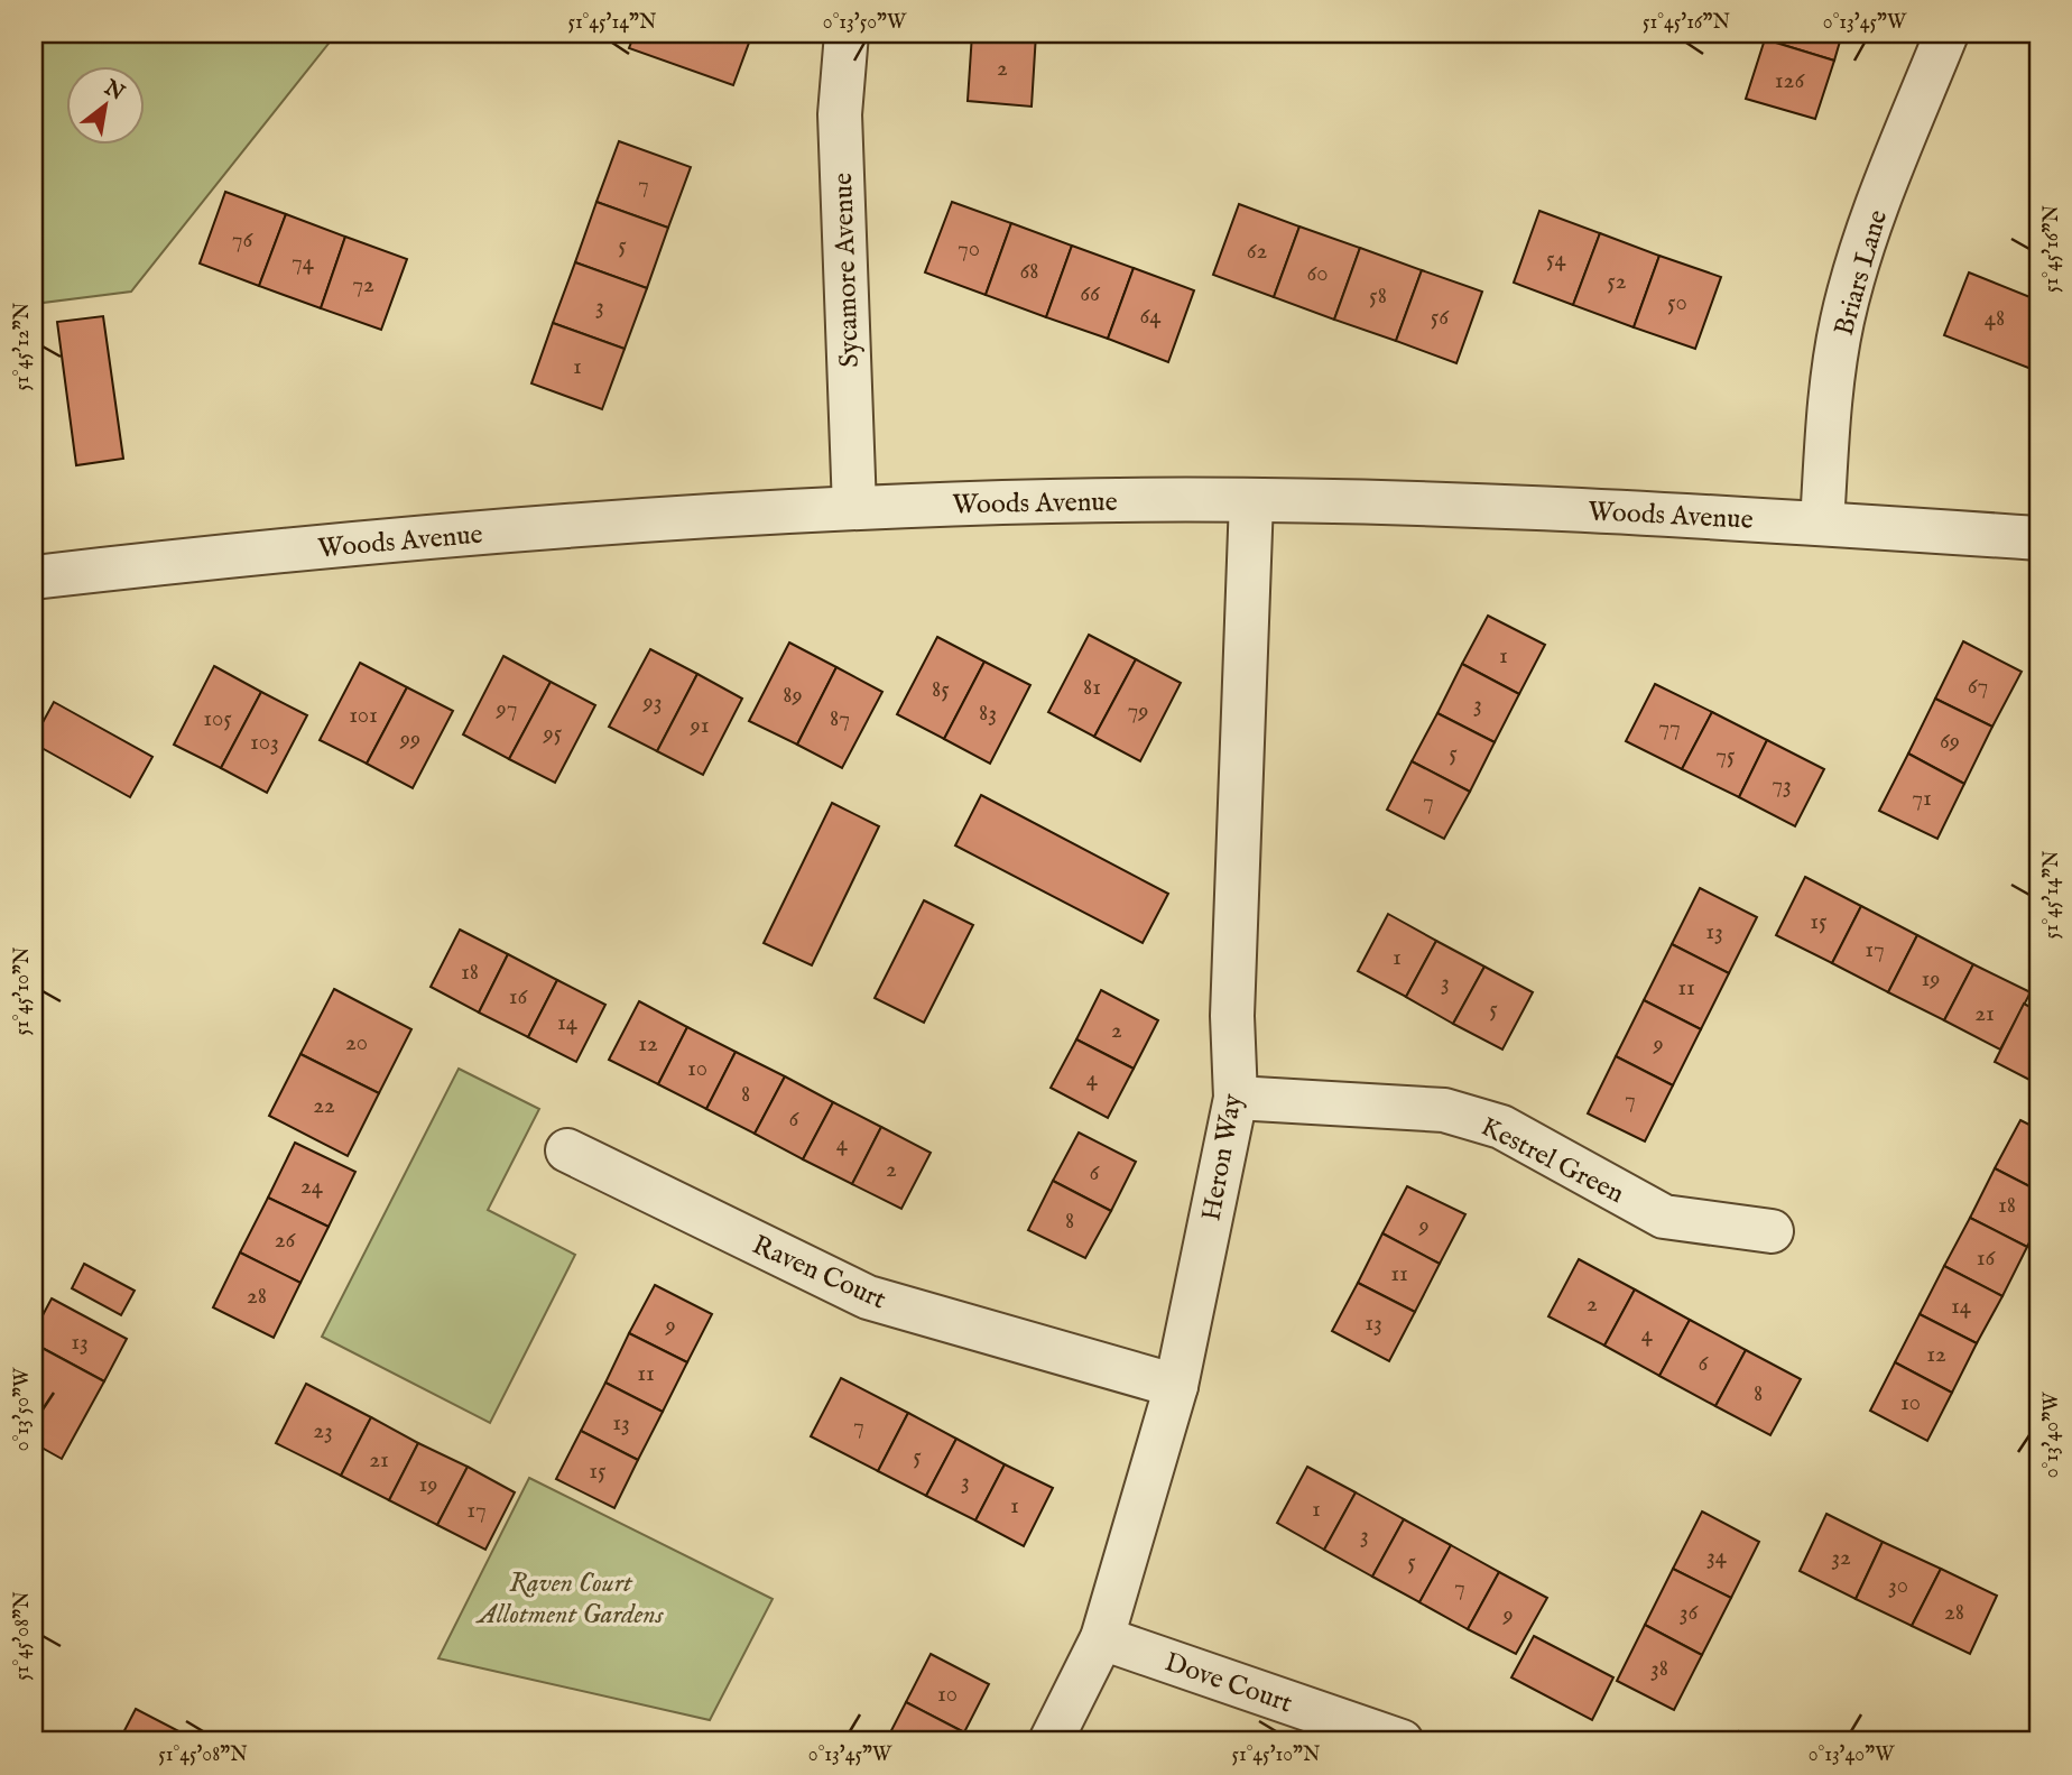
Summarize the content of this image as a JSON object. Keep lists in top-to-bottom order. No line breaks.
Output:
{"streets":{"street":["Sycamore Avenue","Briars Lane","Woods Avenue","Heron Way","Kestrel Green","Raven Court","Dove Court"]},"crossings":[["Sycamore Avenue","Woods Avenue"],["Briars Lane","Woods Avenue"],["Woods Avenue","Heron Way"],["Heron Way","Kestrel Green"],["Heron Way","Raven Court"],["Heron Way","Dove Court"]],"parks":["Raven Court Allotment Gardens"],"house_numbers":["2","126","7","76","5","70","62","54","74","68","60","52","72","66","58","50","3","64","56","48","1","1","67","81","85","89","93","3","97","79","83","101","105","87","91","77","95","99","69","103","5","75","73","71","7","15","13","17","1","18","19","3","11","16","5","21","14","2","20","12","9","10","4","8","7","22","6","4","2","6","24","18","8","9","26","16","11","28","2","14","13","9","4","13","12","6","11","8","10","13","7","23","5","21","15","3","19","1","1","17","3","34","32","5","30","7","36","28","9","38","10"],"north":"top right","coordinates":["51°45'14\"N","0°13'50\"W","51°45'16\"N","0°13'45\"W","51°45'12\"N","51°45'10\"N","0°13'40\"W","51°45'08\"N"]}
